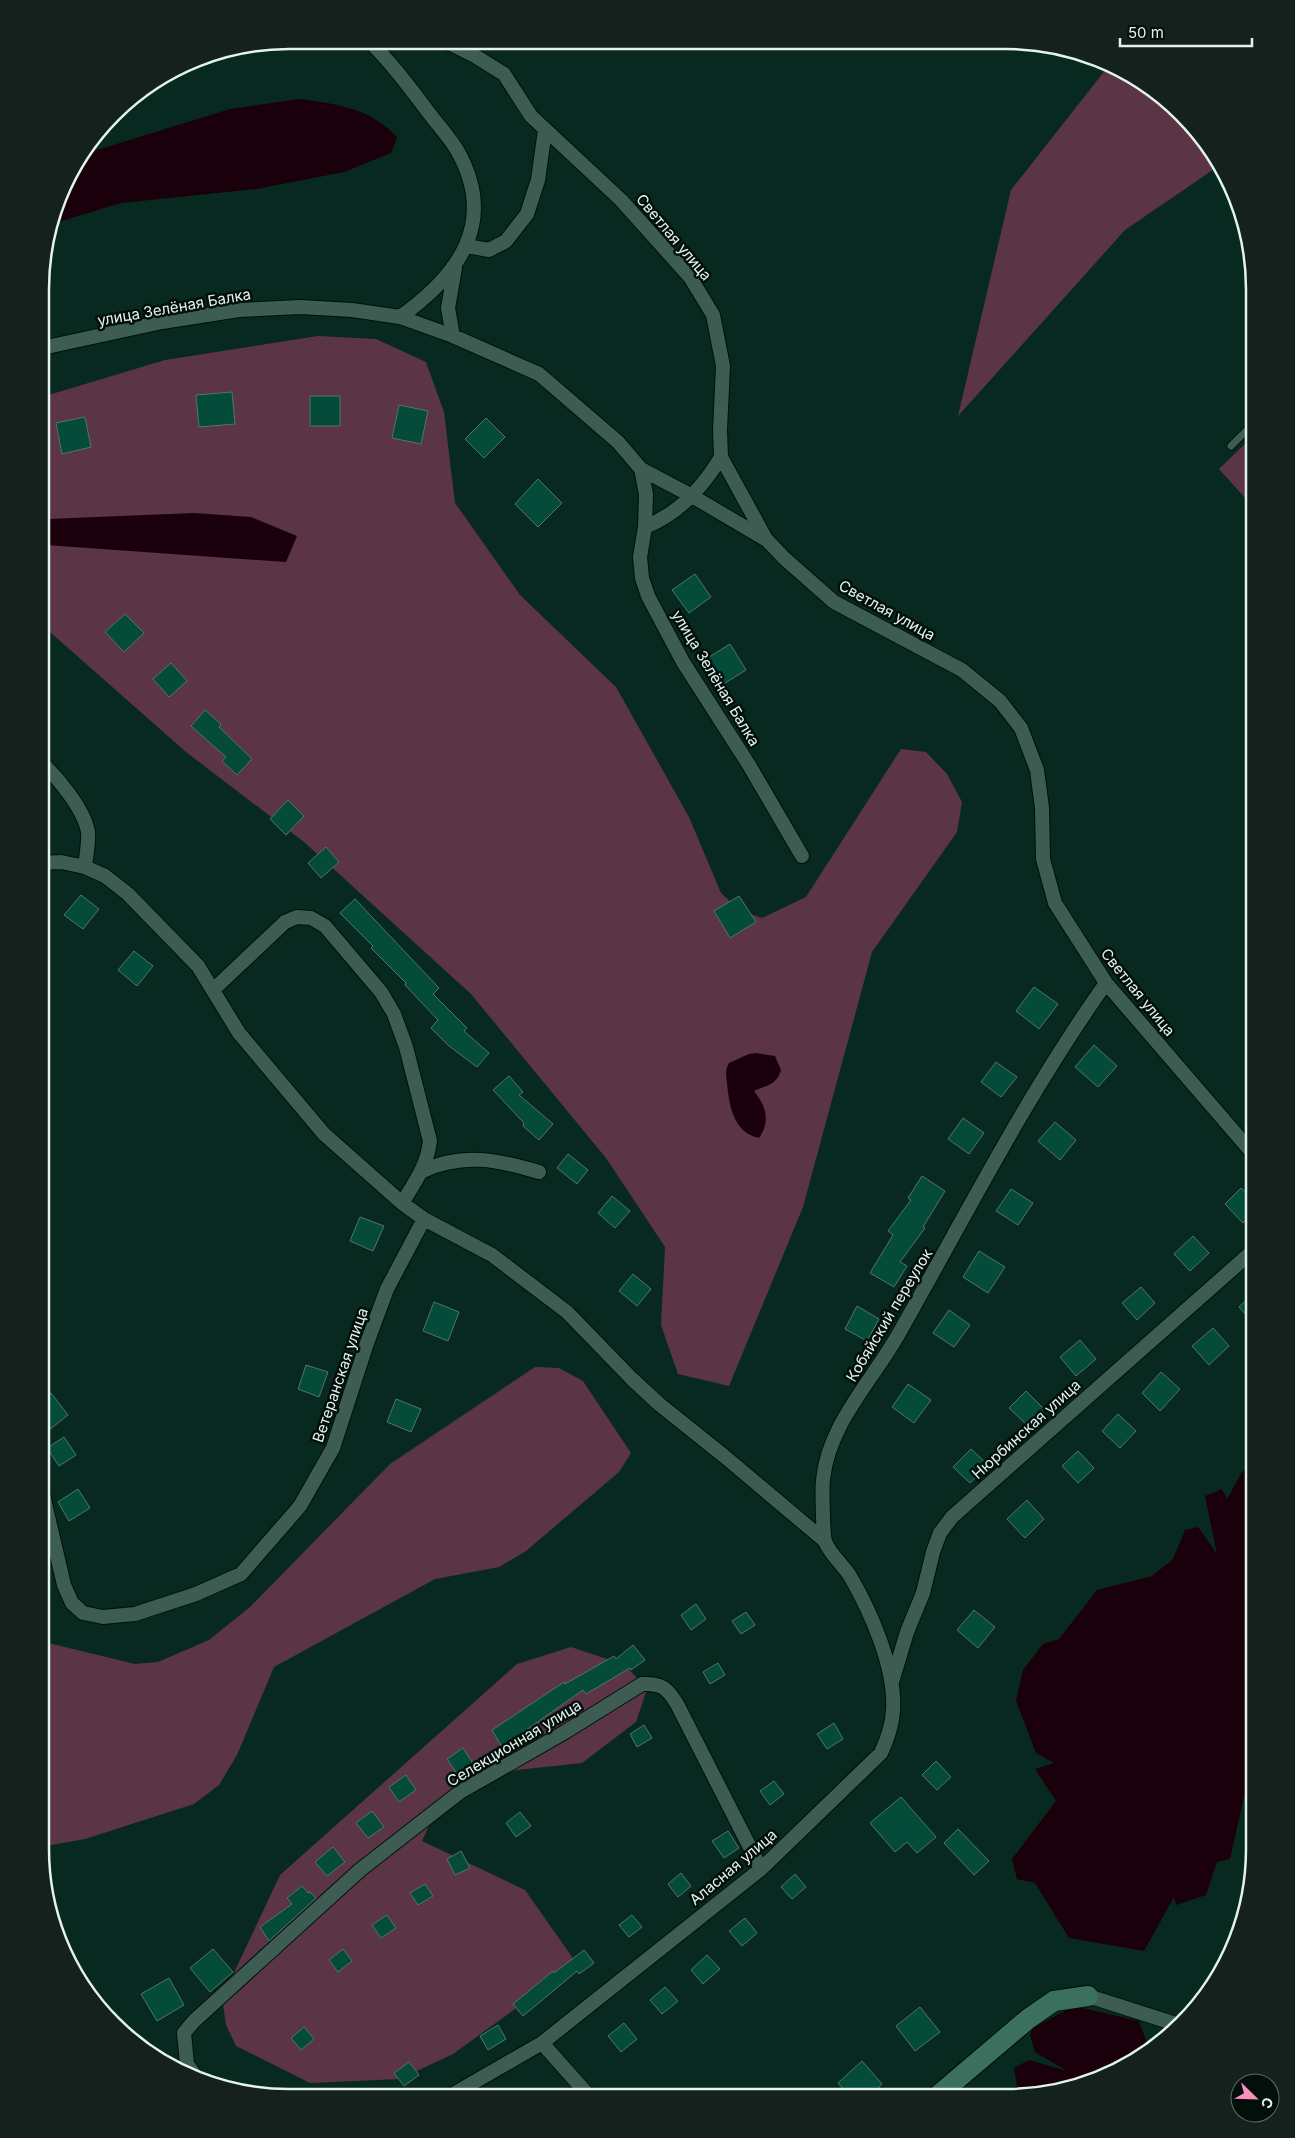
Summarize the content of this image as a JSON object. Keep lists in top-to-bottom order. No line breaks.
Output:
{"streets":{"street":["Светлая улица","улица Зелёная Балка","Кобяйский переулок","Ветеранская улица","Нюрбинская улица","Селекционная улица","Аласная улица"]},"crossings":[["Светлая улица","Кобяйский переулок"],["Нюрбинская улица","Аласная улица"],["Селекционная улица","Аласная улица"]],"scale_bar":"50 m","north":"bottom right"}
